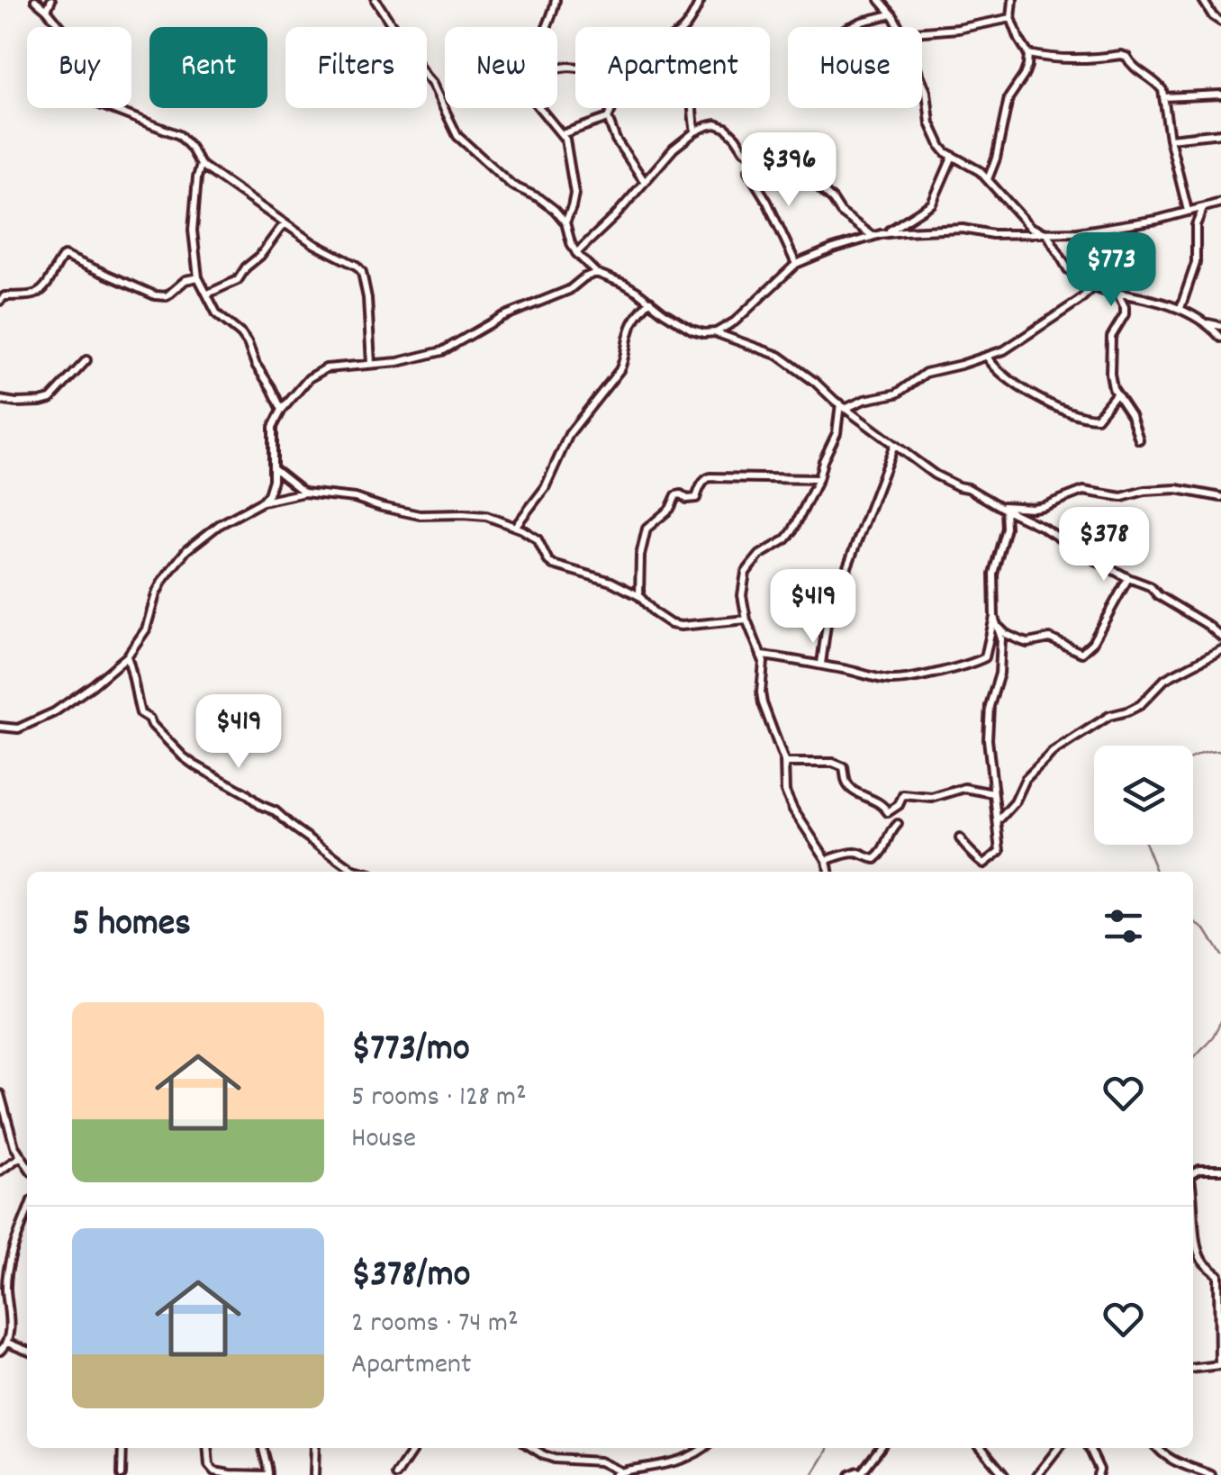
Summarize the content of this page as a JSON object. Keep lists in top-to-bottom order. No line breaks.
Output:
{"page":{"chip":["Buy","Rent","Filters","New","Apartment","House"],"price":["$396","$773","$378","$419","$419"],"heading":"5 homes","list":[{"name":"$773/mo","note":"5 rooms · 128 m² · House"},{"name":"$378/mo","note":"2 rooms · 74 m² · Apartment"}]}}
